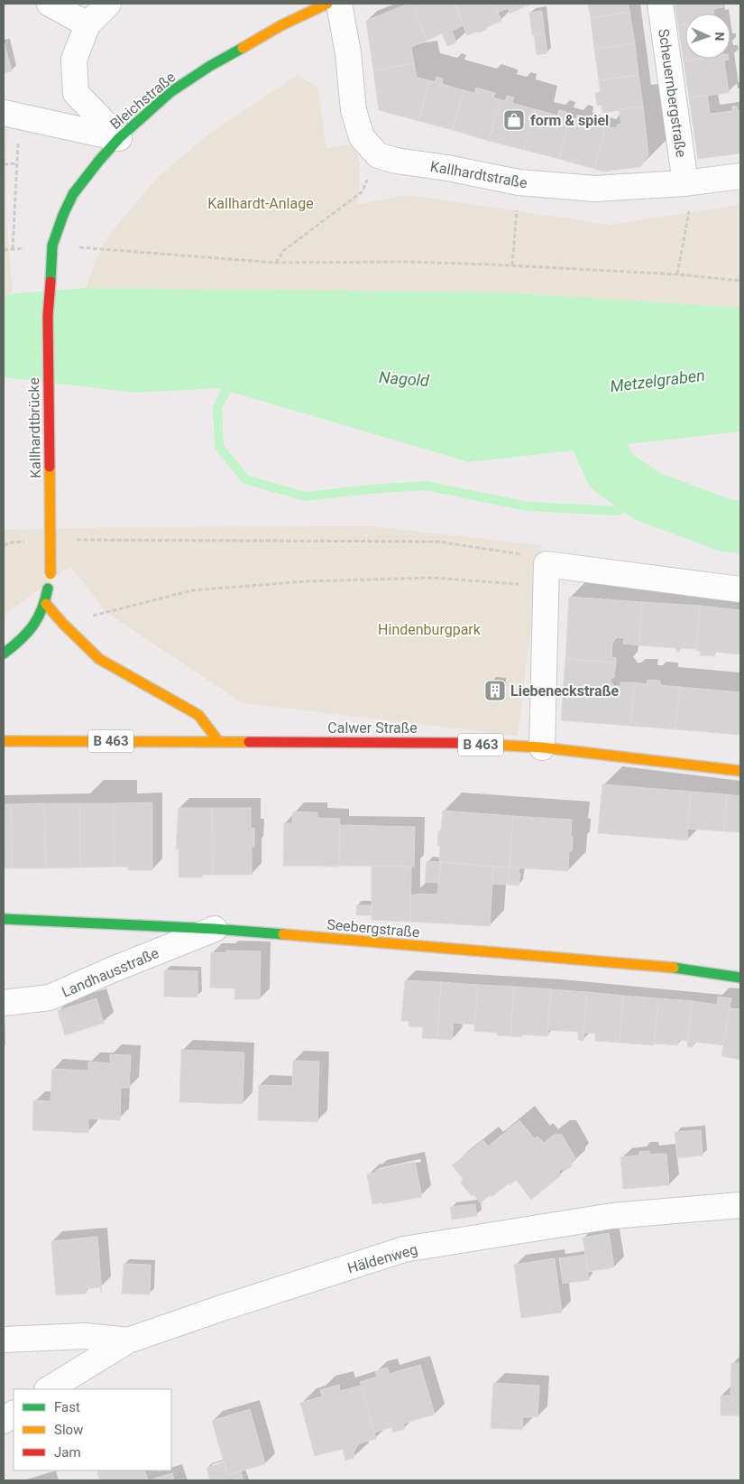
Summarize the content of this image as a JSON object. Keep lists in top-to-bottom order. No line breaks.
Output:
{"streets":{"street":["Scheuernbergstraße","Bleichstraße","Kallhardtstraße","Kallhardtbrücke","Calwer Straße","B 463","Seebergstraße","Landhausstraße","Häldenweg"]},"crossings":[["Scheuernbergstraße","Kallhardtstraße"],["Bleichstraße","Kallhardtbrücke"],["Seebergstraße","Landhausstraße"]],"water":["Nagold","Metzelgraben"],"parks":["Kallhardt-Anlage","Hindenburgpark"],"places":{"shop":["form & spiel"],"building":["Liebeneckstraße"]},"legend":["Fast","Slow","Jam"],"north":"right"}
